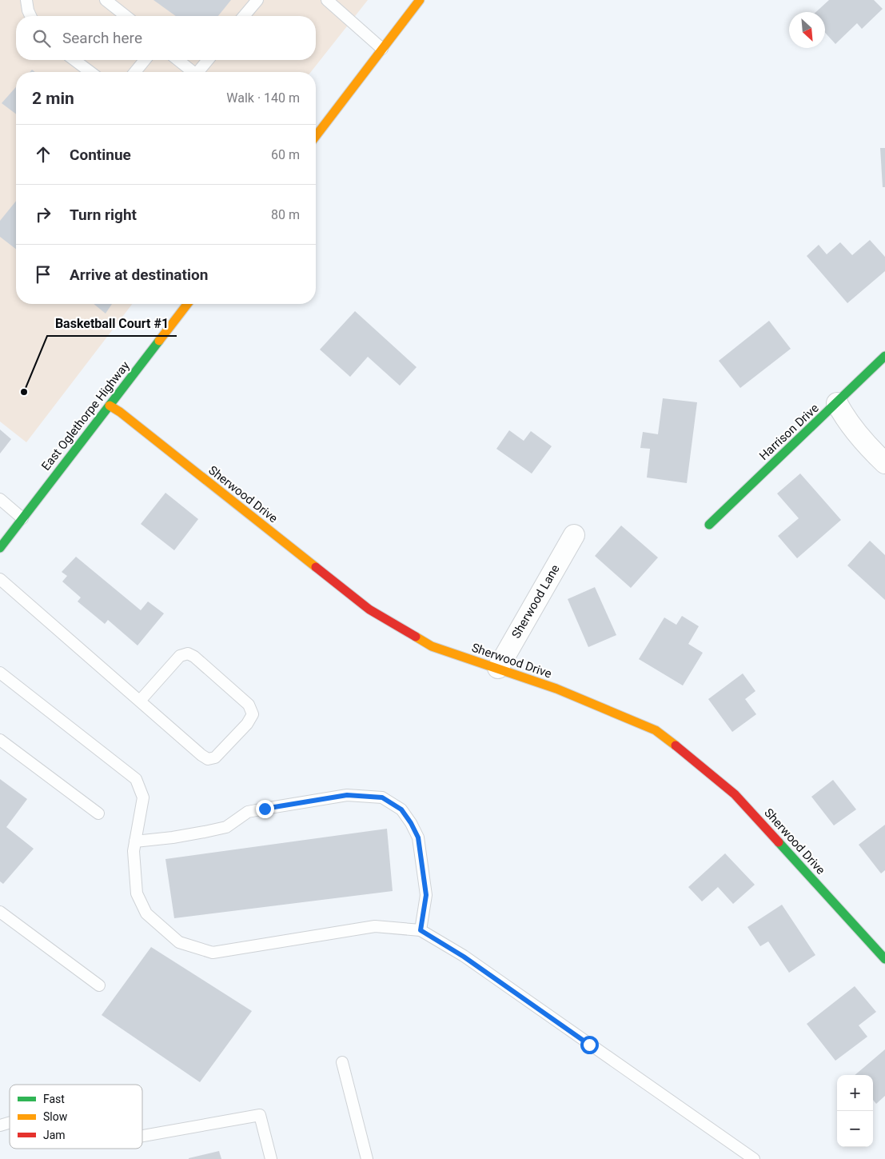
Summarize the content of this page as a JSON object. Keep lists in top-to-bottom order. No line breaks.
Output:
{"streets":{"main road":["East Oglethorpe Highway","Harrison Drive","Sherwood Drive"],"street":["Sherwood Lane"]},"crossings":[["East Oglethorpe Highway","Sherwood Drive"],["Sherwood Drive","Sherwood Lane"]],"places":["Basketball Court #1"],"legend":["Fast","Slow","Jam"],"north":"bottom right","page":{"search":"Search here","heading":["2 min","Walk · 140 m"],"list":[["Continue","60 m"],["Turn right","80 m"],"Arrive at destination"],"map_buttons":["+","−"]}}
